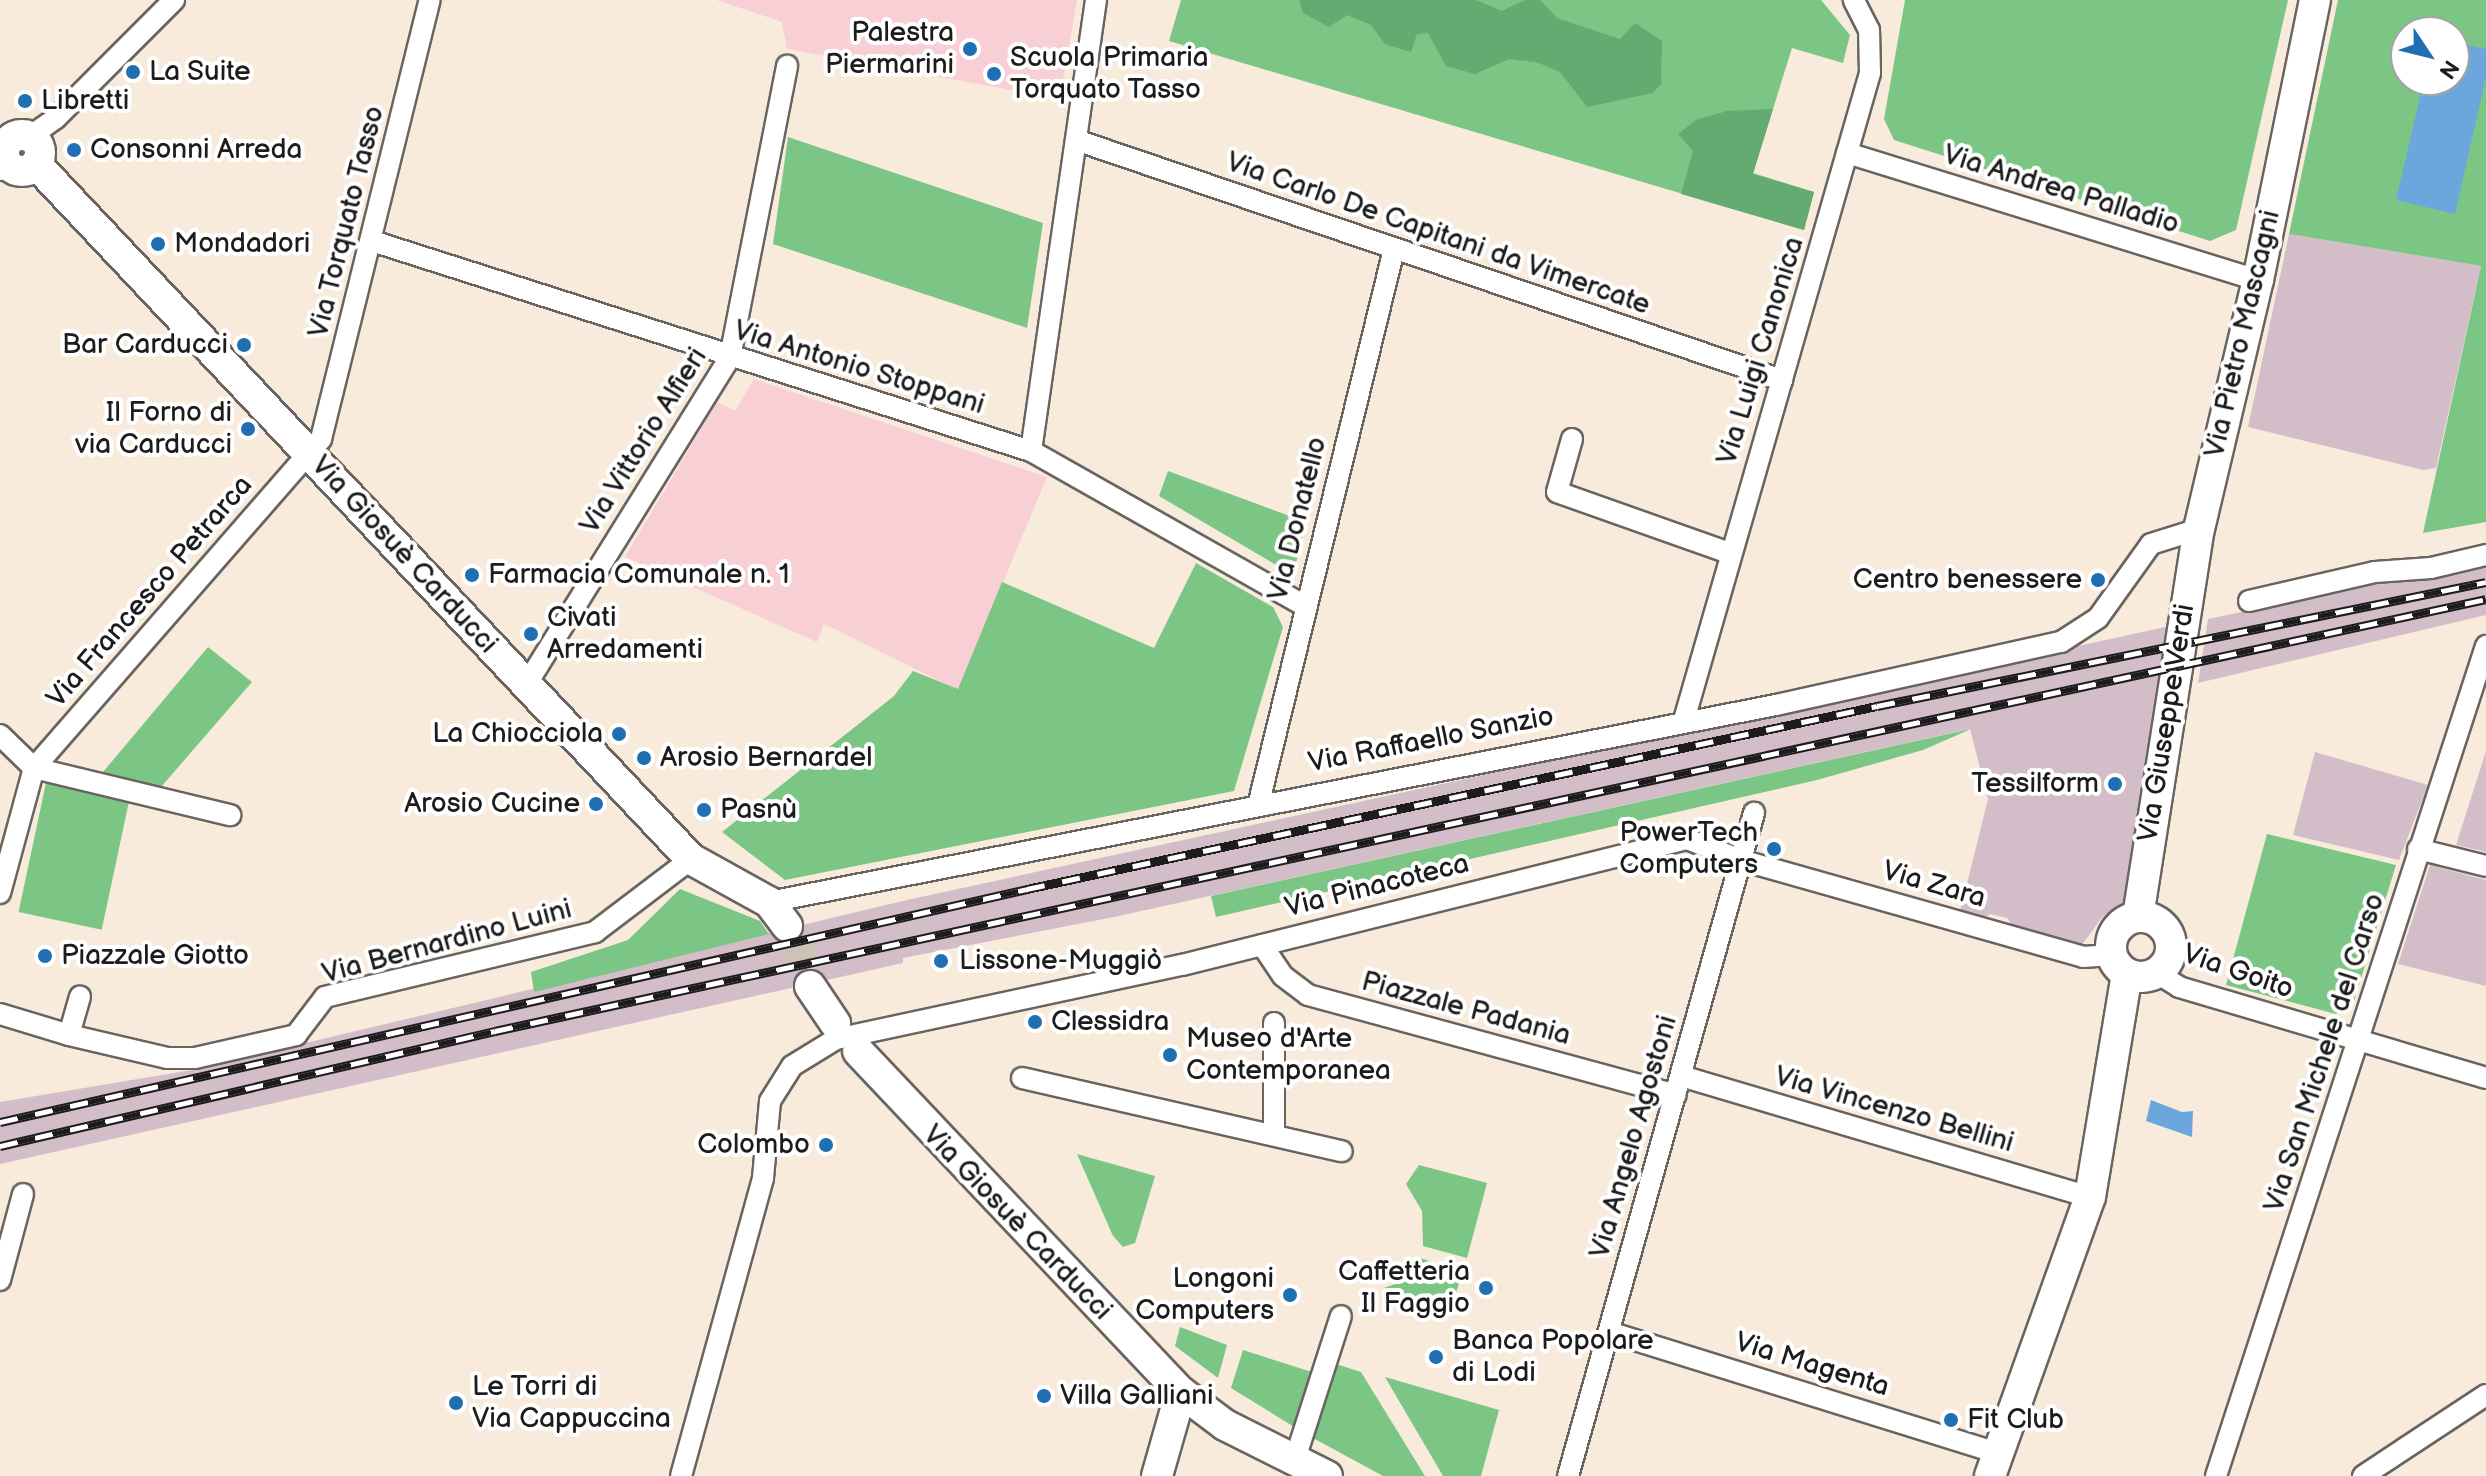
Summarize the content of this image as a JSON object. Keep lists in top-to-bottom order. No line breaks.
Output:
{"streets":{"street":["Via Andrea Palladio","Via Torquato Tasso","Via Carlo De Capitani da Vimercate","Via Pietro Mascagni","Via Luigi Canonica","Via Antonio Stoppani","Via Vittorio Alfieri","Via Donatello","Via Giosuè Carducci","Via Francesco Petrarca","Via Giuseppe Verdi","Via Raffaello Sanzio","Via Zara","Via Pinacoteca","Via Bernardino Luini","Via Goito","Piazzale Padania","Via San Michele del Carso","Via Vincenzo Bellini","Via Angelo Agostoni","Via Magenta"]},"crossings":[["Via Andrea Palladio","Via Pietro Mascagni"],["Via Andrea Palladio","Via Luigi Canonica"],["Via Torquato Tasso","Via Antonio Stoppani"],["Via Torquato Tasso","Via Giosuè Carducci"],["Via Torquato Tasso","Via Francesco Petrarca"],["Via Carlo De Capitani da Vimercate","Via Luigi Canonica"],["Via Carlo De Capitani da Vimercate","Via Donatello"],["Via Pietro Mascagni","Via Giuseppe Verdi"],["Via Pietro Mascagni","Via Raffaello Sanzio"],["Via Luigi Canonica","Via Raffaello Sanzio"],["Via Antonio Stoppani","Via Vittorio Alfieri"],["Via Antonio Stoppani","Via Donatello"],["Via Vittorio Alfieri","Via Giosuè Carducci"],["Via Donatello","Via Raffaello Sanzio"],["Via Giosuè Carducci","Via Francesco Petrarca"],["Via Giosuè Carducci","Via Raffaello Sanzio"],["Via Giosuè Carducci","Via Pinacoteca"],["Via Giosuè Carducci","Via Bernardino Luini"],["Via Giuseppe Verdi","Via Raffaello Sanzio"],["Via Giuseppe Verdi","Via Zara"],["Via Giuseppe Verdi","Via Goito"],["Via Zara","Via Pinacoteca"],["Via Zara","Via Goito"],["Via Zara","Via Angelo Agostoni"],["Via Pinacoteca","Piazzale Padania"],["Via Pinacoteca","Via Angelo Agostoni"],["Via Goito","Via San Michele del Carso"],["Piazzale Padania","Via Vincenzo Bellini"],["Piazzale Padania","Via Angelo Agostoni"],["Via Vincenzo Bellini","Via Angelo Agostoni"],["Via Angelo Agostoni","Via Magenta"]],"places":["Palestra Piermarini","La Suite","Scuola Primaria Torquato Tasso","Libretti","Consonni Arreda","Mondadori","Bar Carducci","Il Forno di via Carducci","Farmacia Comunale n. 1","Centro benessere","Civati Arredamenti","La Chiocciola","Arosio Bernardel","Tessilform","Arosio Cucine","Pasnù","PowerTech Computers","Piazzale Giotto","Lissone-Muggiò","Clessidra","Museo d'Arte Contemporanea","Colombo","Caffetteria Il Faggio","Longoni Computers","Banca Popolare di Lodi","Villa Galliani","Le Torri di Via Cappuccina","Fit Club"],"north":"bottom right"}
